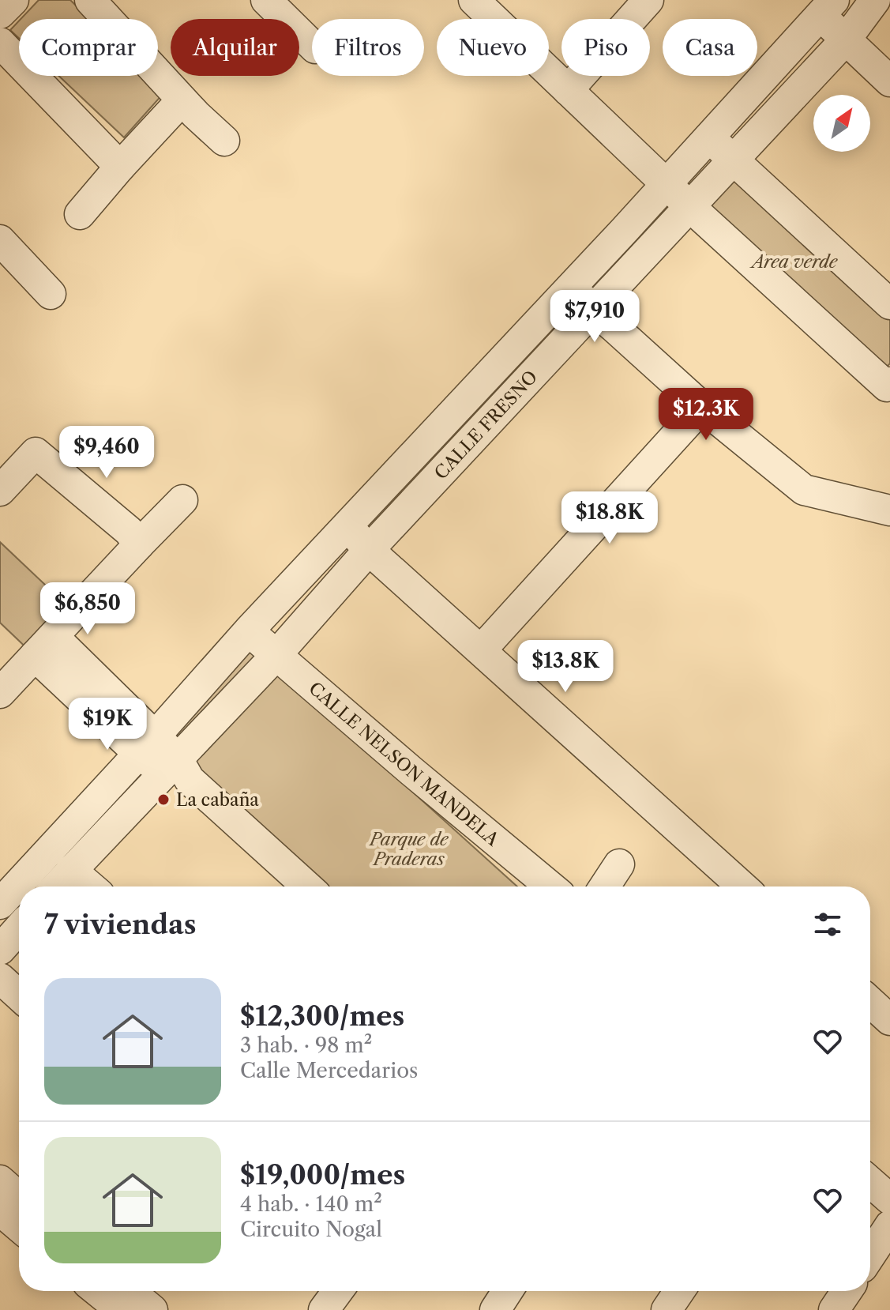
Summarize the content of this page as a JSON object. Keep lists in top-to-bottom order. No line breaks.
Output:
{"streets":{"street":["CALLE FRESNO","CALLE NELSON MANDELA"]},"crossings":[["CALLE FRESNO","CALLE NELSON MANDELA"]],"parks":["Area verde","Parque de Praderas"],"places":["La cabaña"],"north":"top right","page":{"chip":["Comprar","Alquilar","Filtros","Nuevo","Piso","Casa"],"price":["$7,910","$12.3K","$9,460","$18.8K","$6,850","$13.8K","$19K"],"heading":"7 viviendas","list":[{"name":"$12,300/mes","note":"3 hab. · 98 m² · Calle Mercedarios"},{"name":"$19,000/mes","note":"4 hab. · 140 m² · Circuito Nogal"}]}}
